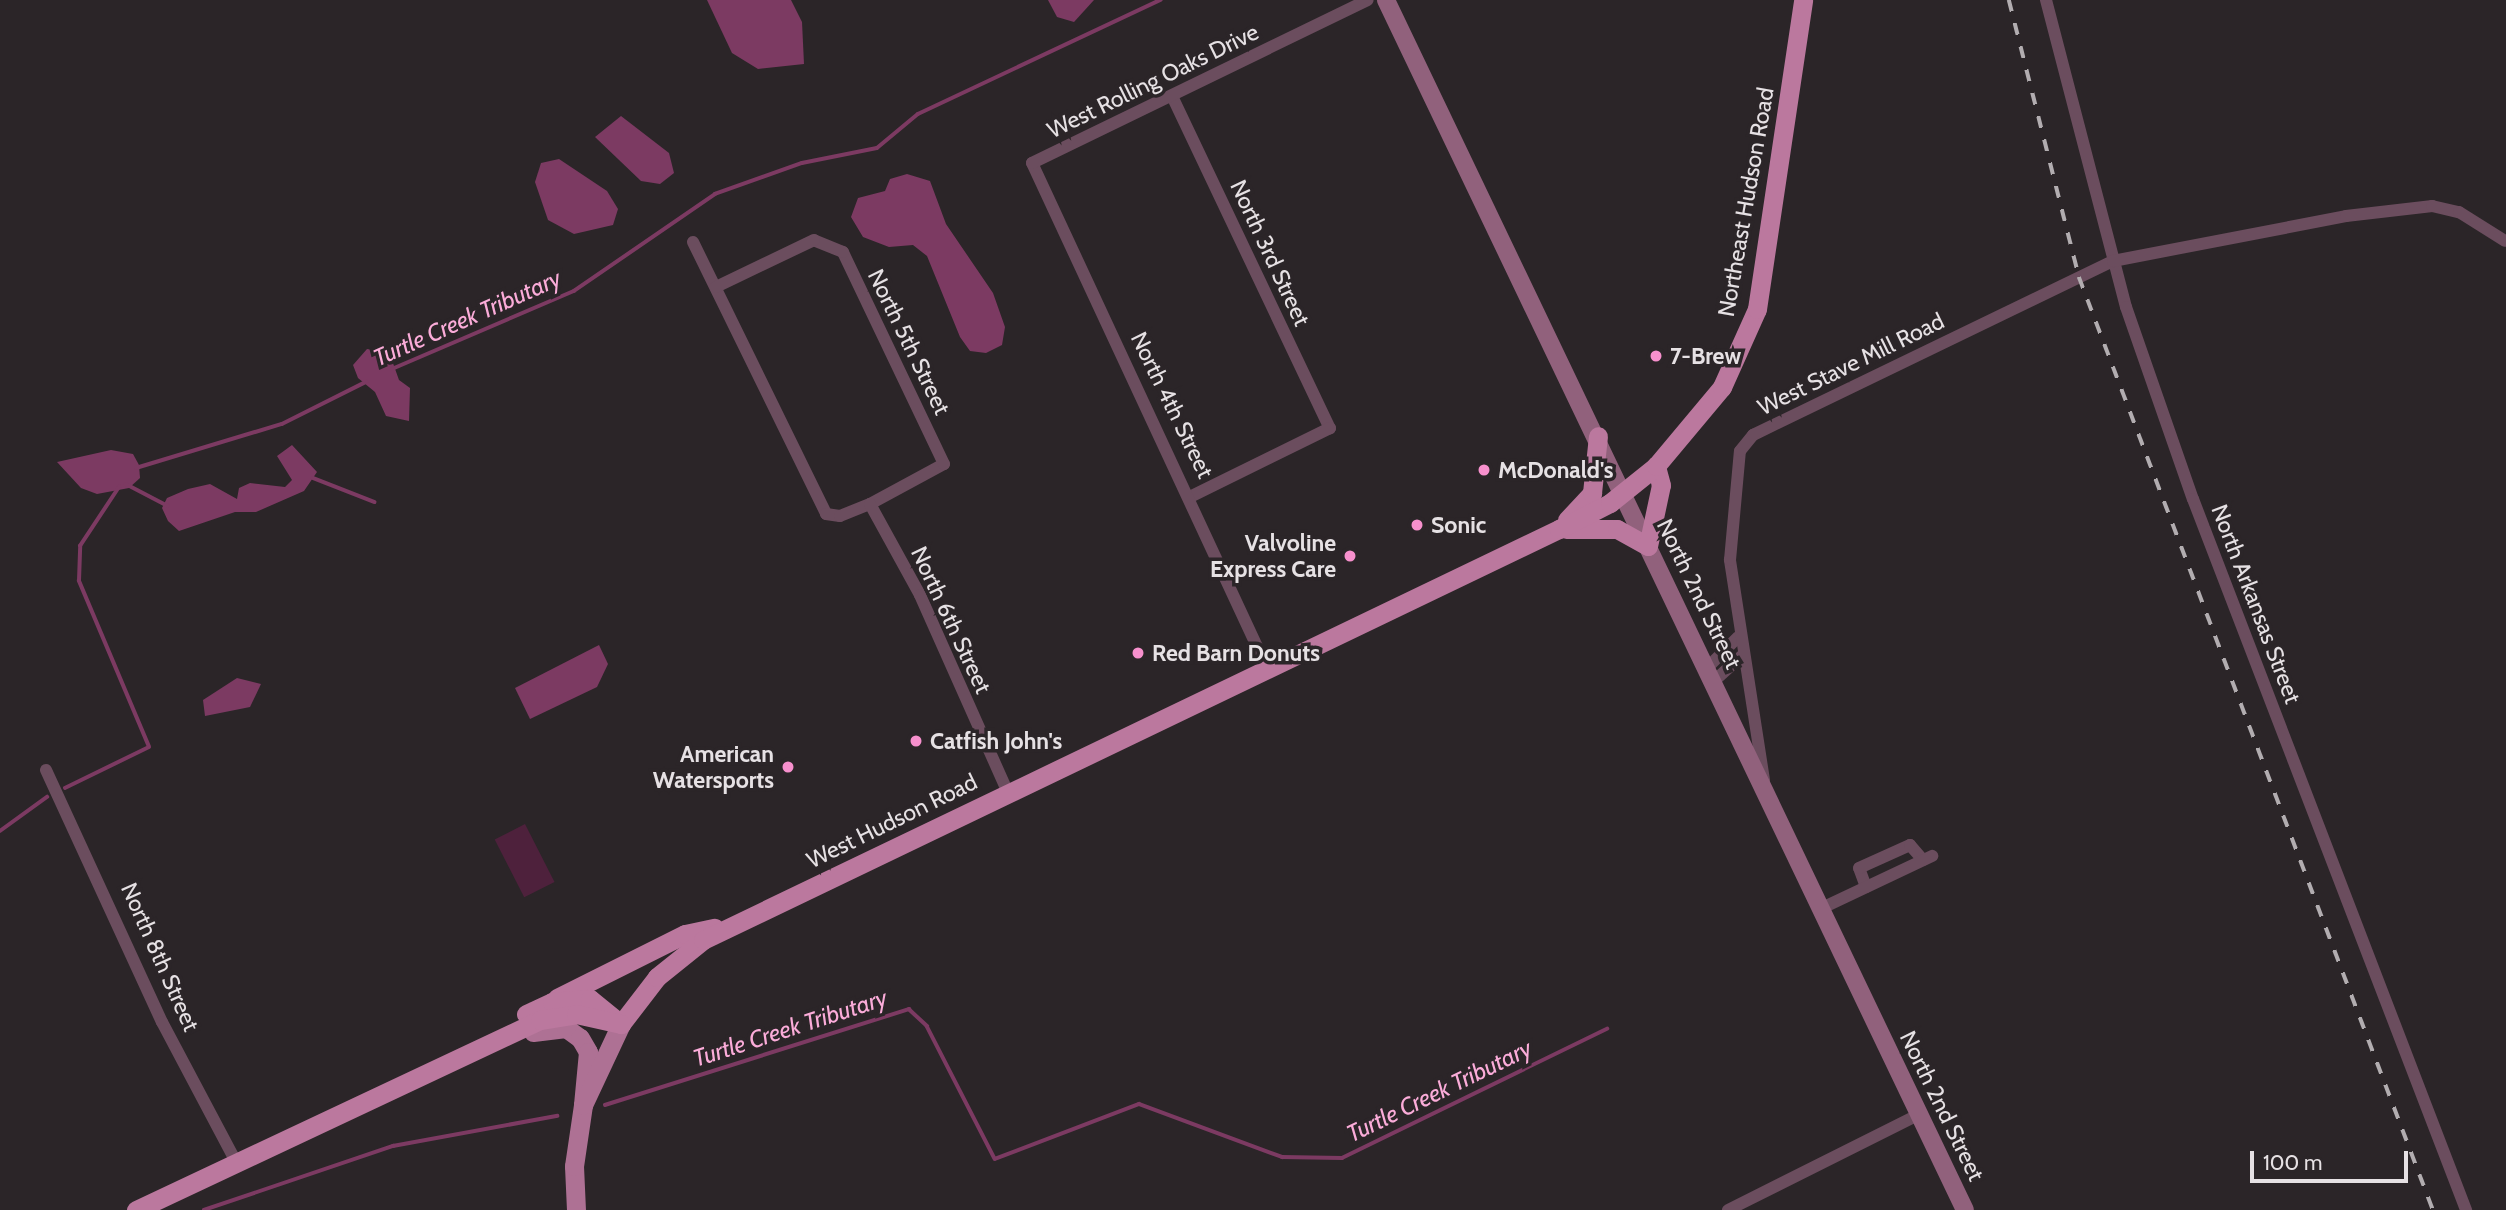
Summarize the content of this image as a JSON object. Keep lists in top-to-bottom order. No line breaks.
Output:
{"streets":{"highway":["Northeast Hudson Road","West Hudson Road"],"main road":["North 2nd Street"],"street":["West Rolling Oaks Drive","North 3rd Street","North 5th Street","West Stave Mill Road","North 4th Street","North Arkansas Street","North 6th Street","North 8th Street"]},"crossings":[["West Rolling Oaks Drive","North 3rd Street"],["West Rolling Oaks Drive","North 4th Street"],["Northeast Hudson Road","North 2nd Street"],["Northeast Hudson Road","West Hudson Road"],["North 3rd Street","North 4th Street"],["North 5th Street","North 6th Street"],["West Stave Mill Road","North 2nd Street"],["West Stave Mill Road","North Arkansas Street"],["North 4th Street","West Hudson Road"],["North 2nd Street","West Hudson Road"],["North 6th Street","West Hudson Road"]],"water":["Turtle Creek Tributary"],"places":["7-Brew","McDonald's","Sonic","Valvoline Express Care","Red Barn Donuts","Catfish John's","American Watersports"],"scale_bar":"100 m"}
